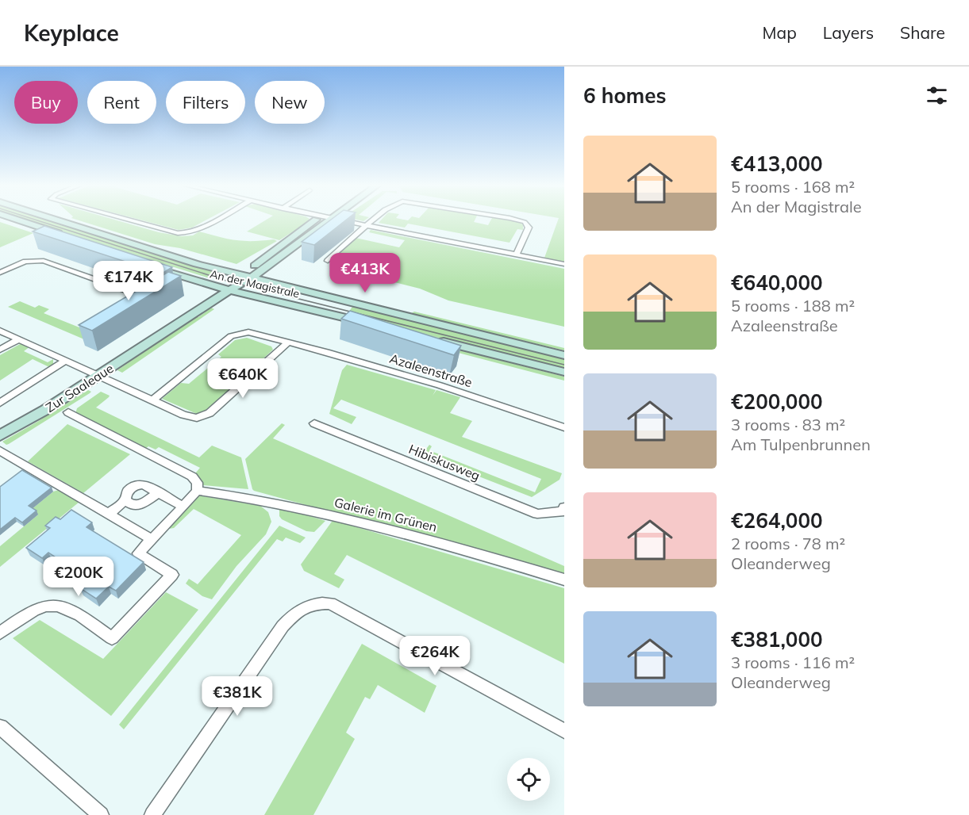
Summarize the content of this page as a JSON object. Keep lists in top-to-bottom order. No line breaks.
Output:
{"streets":{"main road":["An der Magistrale","Zur Saaleaue"],"street":["Azaleenstraße","Hibiskusweg","Galerie im Grünen"]},"crossings":[["An der Magistrale","Zur Saaleaue"]],"page":{"header":"Keyplace","nav":["Map","Layers","Share"],"heading":"6 homes","chip":["Buy","Rent","Filters","New"],"list":[{"name":"€413,000","note":"5 rooms · 168 m² · An der Magistrale"},{"name":"€640,000","note":"5 rooms · 188 m² · Azaleenstraße"},{"name":"€200,000","note":"3 rooms · 83 m² · Am Tulpenbrunnen"},{"name":"€264,000","note":"2 rooms · 78 m² · Oleanderweg"},{"name":"€381,000","note":"3 rooms · 116 m² · Oleanderweg"}],"price":["€413K","€174K","€640K","€200K","€264K","€381K"]}}
